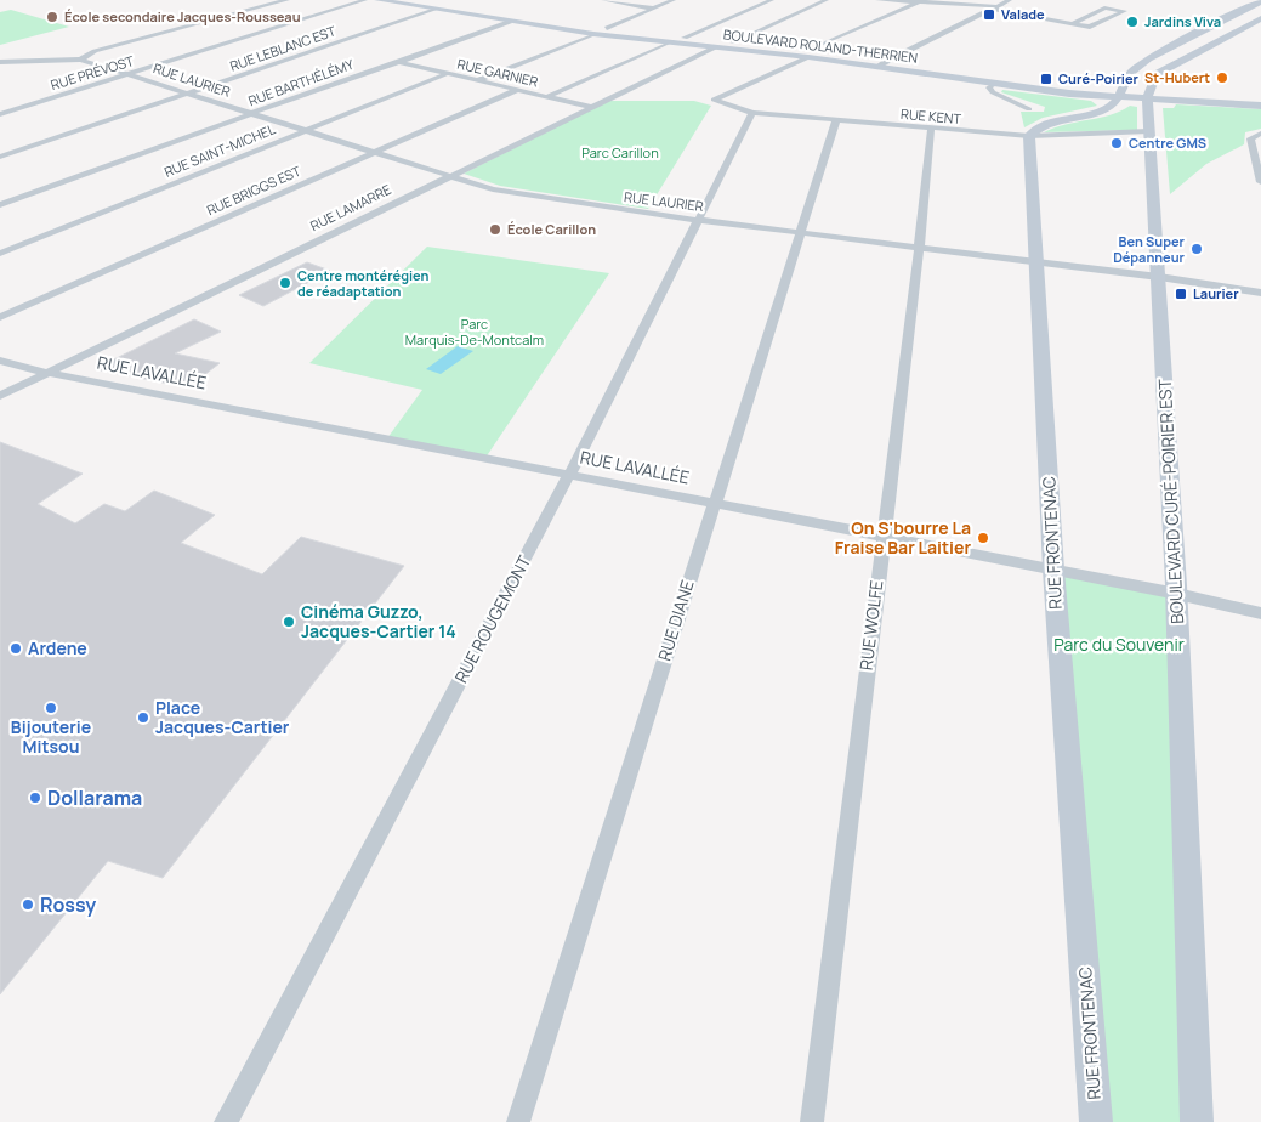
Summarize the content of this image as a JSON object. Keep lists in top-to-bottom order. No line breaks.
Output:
{"streets":{"main road":["BOULEVARD ROLAND-THERRIEN","BOULEVARD CURÉ-POIRIER EST","RUE FRONTENAC"],"street":["RUE LEBLANC EST","RUE PRÉVOST","RUE GARNIER","RUE LAURIER","RUE BARTHÉLÉMY","RUE KENT","RUE SAINT-MICHEL","RUE BRIGGS EST","RUE LAMARRE","RUE LAVALLÉE","RUE ROUGEMONT","RUE DIANE","RUE WOLFE"]},"crossings":[["BOULEVARD ROLAND-THERRIEN","RUE LEBLANC EST"],["BOULEVARD ROLAND-THERRIEN","RUE BARTHÉLÉMY"],["BOULEVARD ROLAND-THERRIEN","RUE KENT"],["BOULEVARD ROLAND-THERRIEN","RUE LAMARRE"],["BOULEVARD ROLAND-THERRIEN","BOULEVARD CURÉ-POIRIER EST"],["RUE LEBLANC EST","RUE LAURIER"],["RUE PRÉVOST","RUE LAURIER"],["RUE GARNIER","RUE BARTHÉLÉMY"],["RUE GARNIER","RUE SAINT-MICHEL"],["RUE GARNIER","RUE BRIGGS EST"],["RUE GARNIER","RUE LAMARRE"],["RUE LAURIER","RUE BARTHÉLÉMY"],["RUE LAURIER","RUE SAINT-MICHEL"],["RUE LAURIER","RUE BRIGGS EST"],["RUE LAURIER","RUE LAMARRE"],["RUE LAURIER","BOULEVARD CURÉ-POIRIER EST"],["RUE LAURIER","RUE FRONTENAC"],["RUE LAURIER","RUE ROUGEMONT"],["RUE LAURIER","RUE DIANE"],["RUE LAURIER","RUE WOLFE"],["RUE KENT","BOULEVARD CURÉ-POIRIER EST"],["RUE KENT","RUE FRONTENAC"],["RUE KENT","RUE ROUGEMONT"],["RUE KENT","RUE DIANE"],["RUE KENT","RUE WOLFE"],["RUE LAMARRE","RUE LAVALLÉE"],["RUE LAVALLÉE","BOULEVARD CURÉ-POIRIER EST"],["RUE LAVALLÉE","RUE FRONTENAC"],["RUE LAVALLÉE","RUE ROUGEMONT"],["RUE LAVALLÉE","RUE DIANE"],["RUE LAVALLÉE","RUE WOLFE"]],"parks":["Parc Carillon","Parc Marquis-De-Montcalm","Parc du Souvenir"],"places":{"transit":["Valade","Curé-Poirier","Laurier"],"other":["École secondaire Jacques-Rousseau","Jardins Viva","St-Hubert","Centre GMS","École Carillon","Ben Super Dépanneur","Centre montérégien de réadaptation","On S'bourre La Fraise Bar Laitier","Cinéma Guzzo, Jacques-Cartier 14","Ardene","Bijouterie Mitsou","Place Jacques-Cartier","Dollarama","Rossy"]}}
